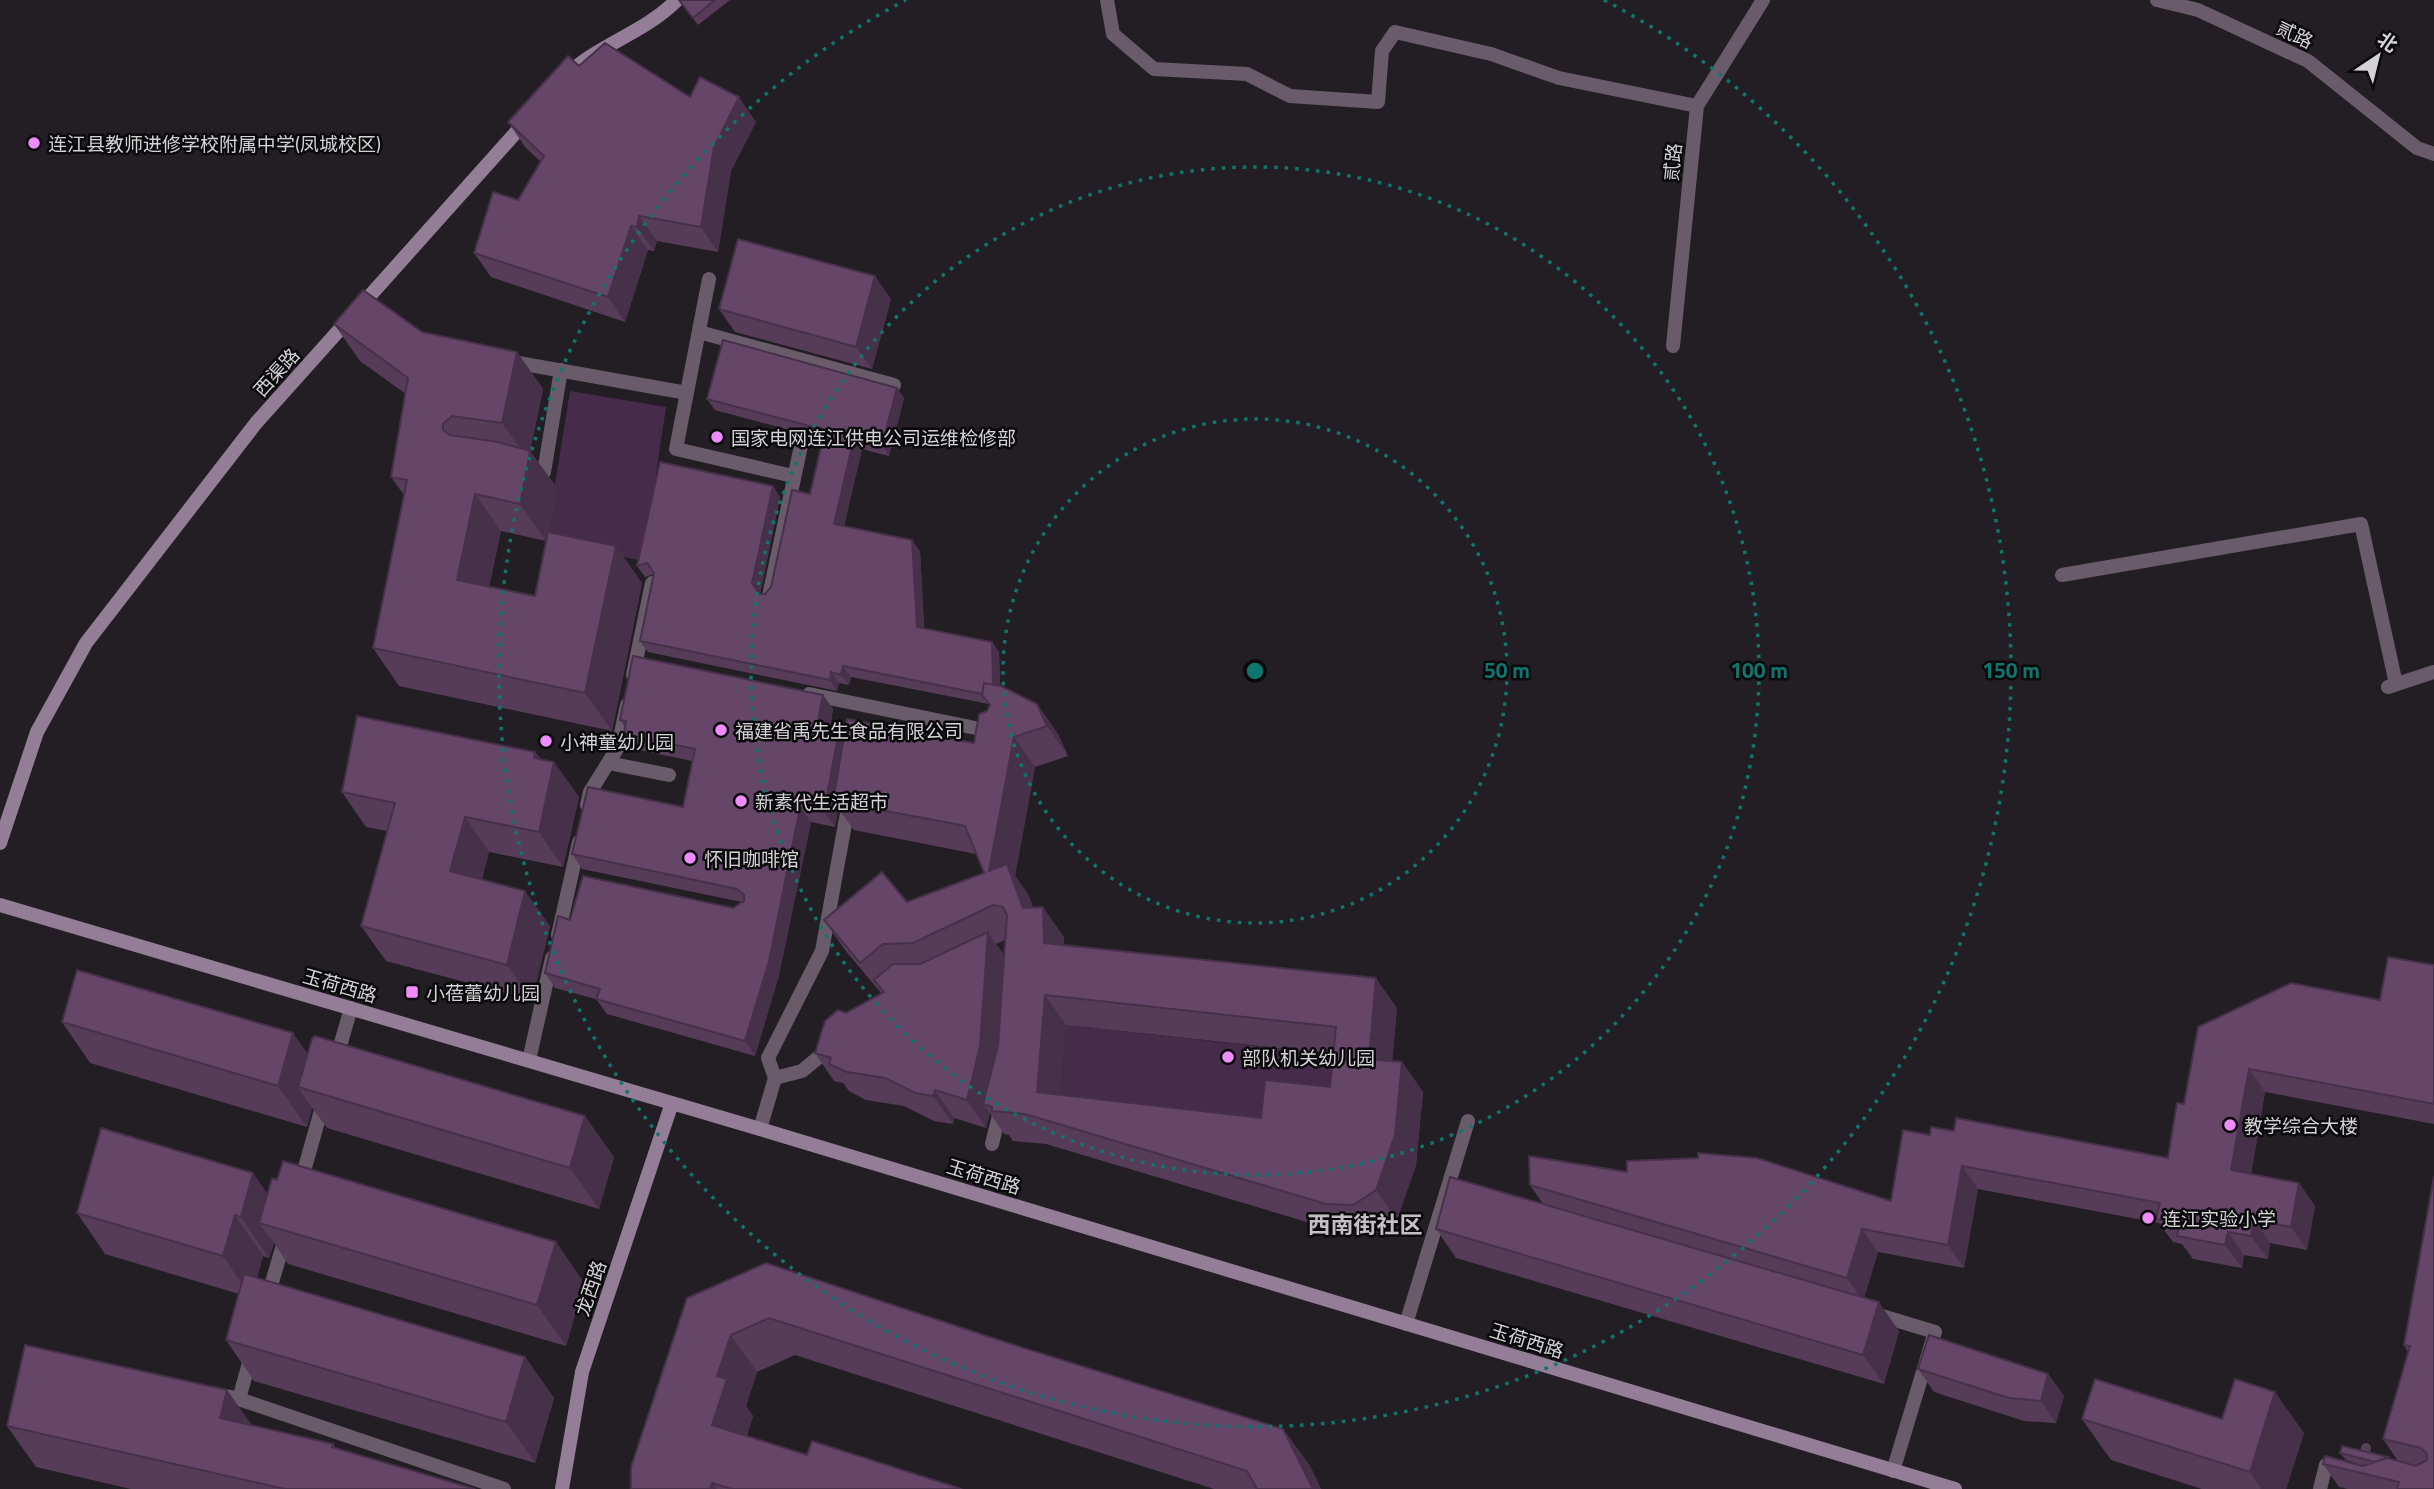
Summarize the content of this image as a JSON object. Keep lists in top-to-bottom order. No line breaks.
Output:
{"streets":{"main road":["西渠路","玉荷西路","龙西路"],"street":["贰路"]},"crossings":[["玉荷西路","龙西路"]],"districts":["西南街社区"],"places":{"other":["连江县教师进修学校附属中学(凤城校区)","国家电网连江供电公司运维检修部","福建省禹先生食品有限公司","小神童幼儿园","新素代生活超市","怀旧咖啡馆","部队机关幼儿园","教学综合大楼","连江实验小学"],"transit":["小蓓蕾幼儿园"]},"north":"top right","rings":["50 m","100 m","150 m"]}
